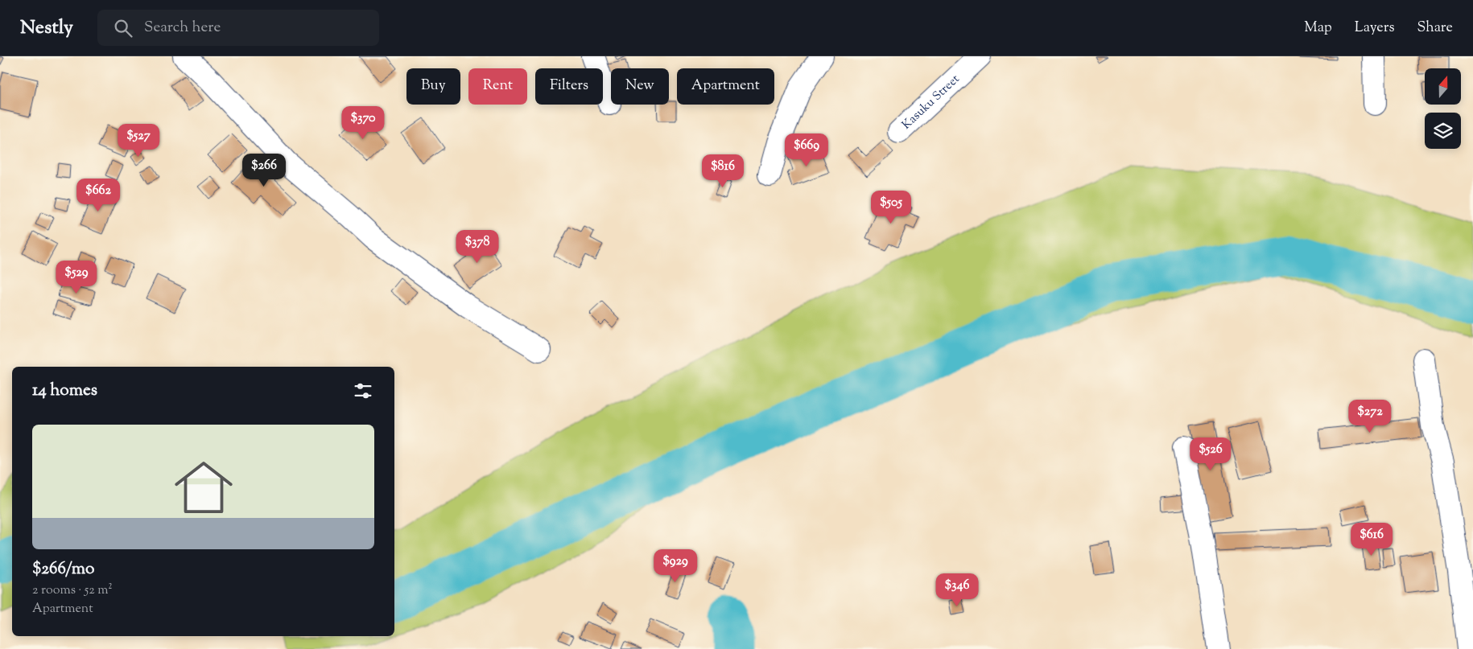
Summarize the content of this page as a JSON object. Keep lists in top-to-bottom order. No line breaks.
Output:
{"streets":{"street":["Kasuku Street"]},"north":"top","page":{"header":"Nestly","search":"Search here","nav":["Map","Layers","Share"],"chip":["Buy","Rent","Filters","New","Apartment"],"price":["$370","$527","$669","$266","$816","$662","$505","$378","$529","$272","$526","$616","$929","$346"],"heading":"14 homes","list":[{"name":"$266/mo","note":"2 rooms · 52 m² · Apartment"}]}}
